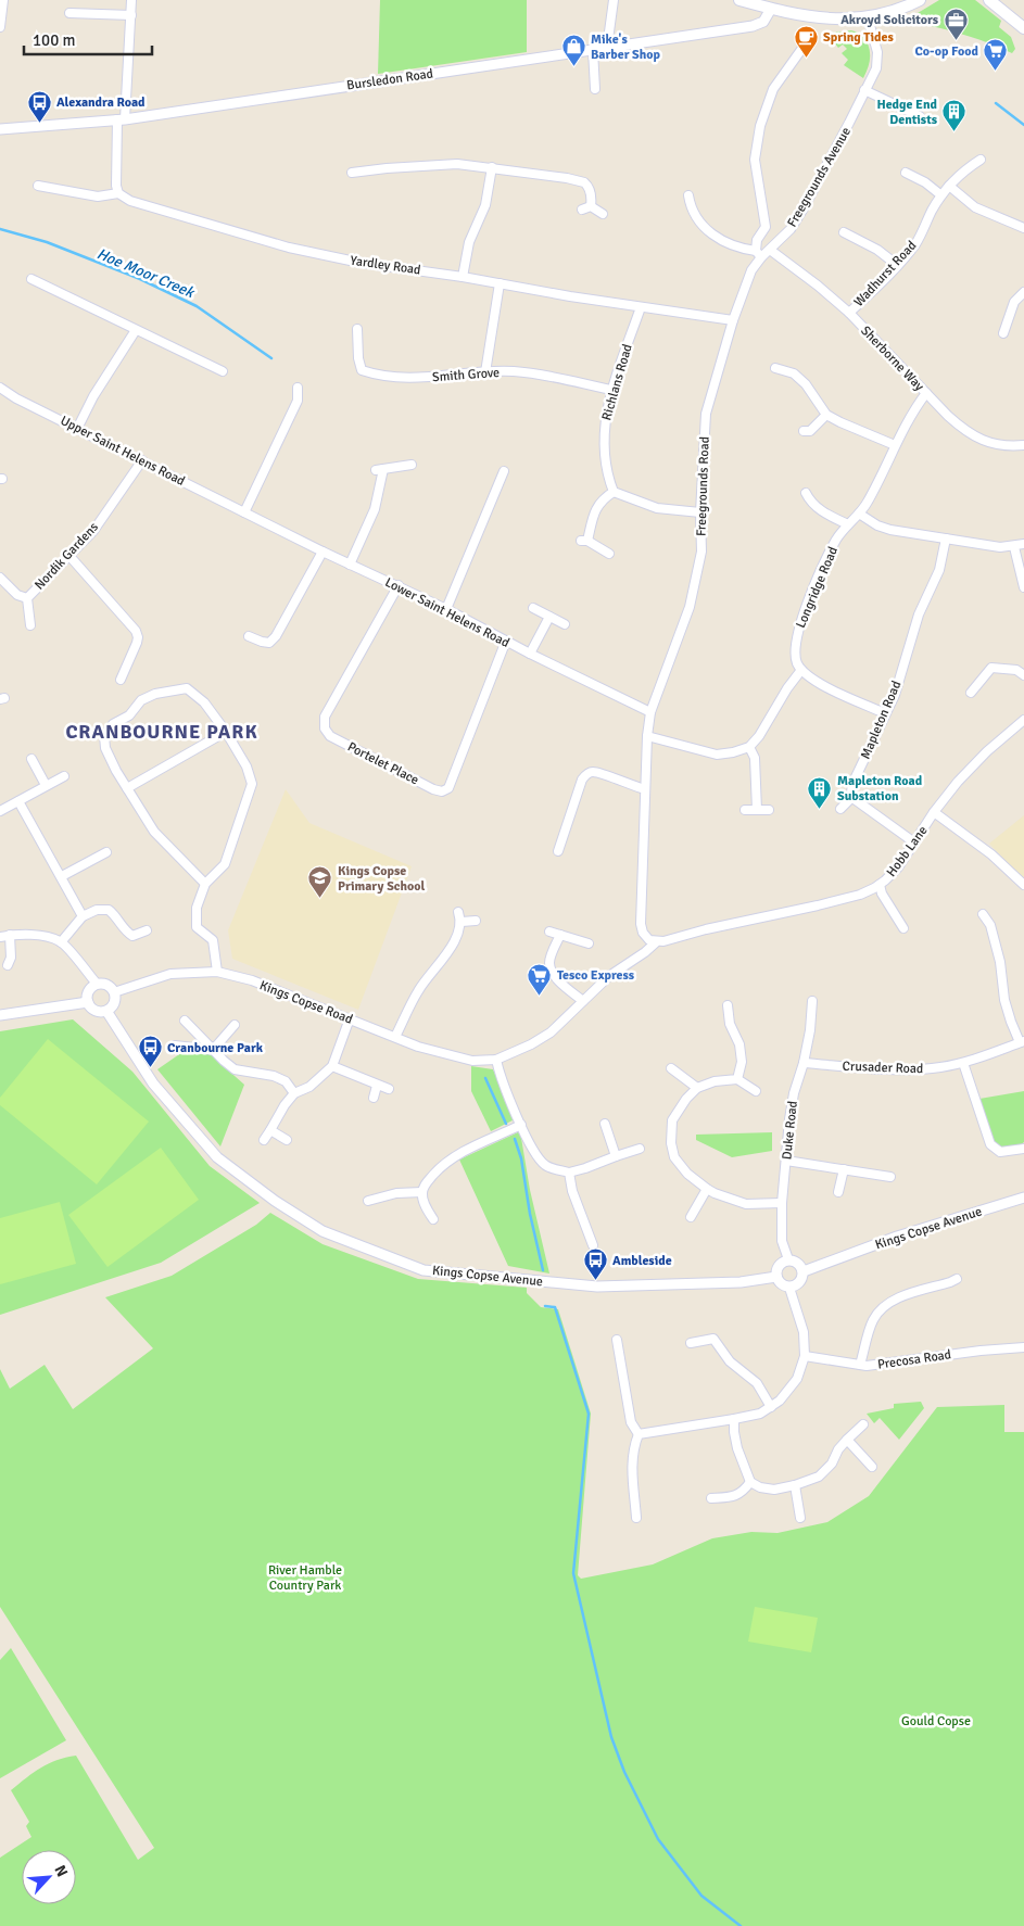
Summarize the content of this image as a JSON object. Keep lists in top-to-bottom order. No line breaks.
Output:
{"streets":{"street":["Bursledon Road","Freegrounds Avenue","Yardley Road","Wadhurst Road","Sherborne Way","Smith Grove","Richlans Road","Upper Saint Helens Road","Freegrounds Road","Nordik Gardens","Longridge Road","Lower Saint Helens Road","Mapleton Road","Portelet Place","Hobb Lane","Kings Copse Road","Crusader Road","Duke Road","Kings Copse Avenue","Precosa Road"]},"crossings":[["Freegrounds Avenue","Sherborne Way"],["Freegrounds Avenue","Freegrounds Road"],["Yardley Road","Richlans Road"],["Yardley Road","Freegrounds Road"],["Wadhurst Road","Sherborne Way"],["Sherborne Way","Longridge Road"],["Smith Grove","Richlans Road"],["Upper Saint Helens Road","Nordik Gardens"],["Upper Saint Helens Road","Lower Saint Helens Road"],["Freegrounds Road","Lower Saint Helens Road"],["Freegrounds Road","Hobb Lane"],["Lower Saint Helens Road","Portelet Place"],["Kings Copse Road","Kings Copse Avenue"],["Crusader Road","Duke Road"],["Duke Road","Kings Copse Avenue"]],"districts":["CRANBOURNE PARK"],"water":["Hoe Moor Creek"],"parks":["River Hamble Country Park","Gould Copse"],"places":{"office":["Akroyd Solicitors"],"cafe":["Spring Tides"],"shop":["Mike's Barber Shop"],"supermarket":["Co-op Food","Tesco Express"],"bus stop":["Alexandra Road","Cranbourne Park","Ambleside"],"building":["Hedge End Dentists","Mapleton Road Substation"],"school or university":["Kings Copse Primary School"]},"scale_bar":"100 m","north":"top right"}
